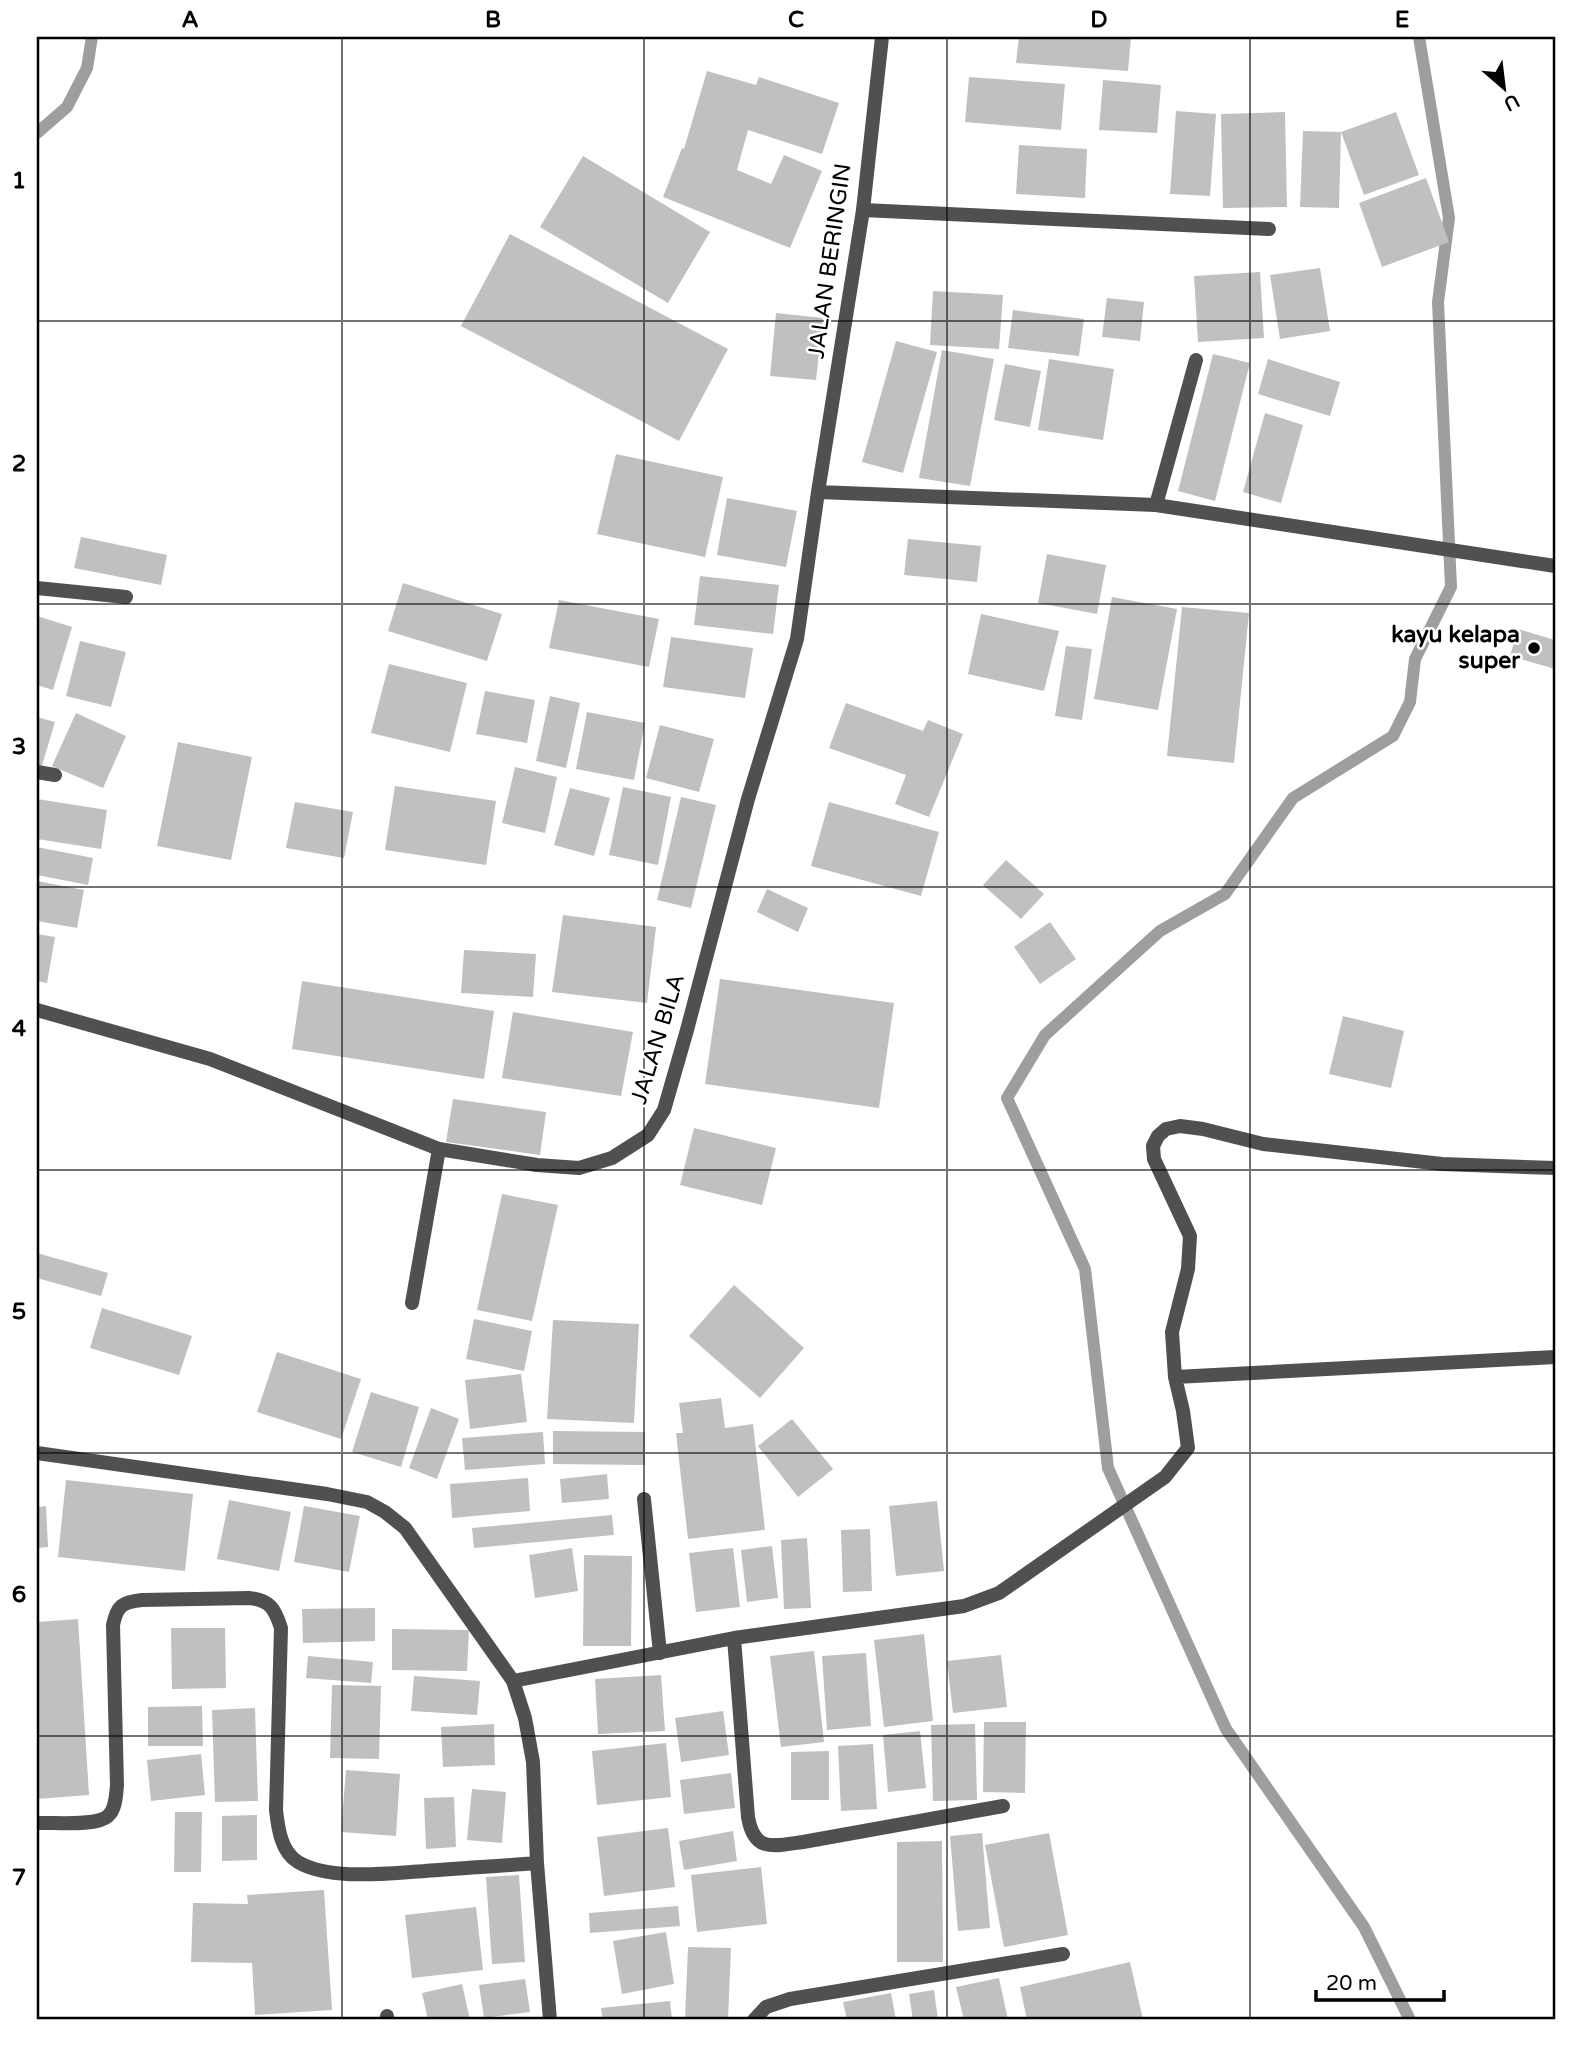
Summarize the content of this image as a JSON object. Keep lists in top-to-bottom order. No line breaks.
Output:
{"streets":{"street":["JALAN BERINGIN","JALAN BILA"]},"crossings":[["JALAN BERINGIN","JALAN BILA"]],"places":["kayu kelapa super"],"scale_bar":"20 m","north":"bottom right","grid":{"columns":["A","B","C","D","E"],"rows":["1","2","3","4","5","6","7"]}}
